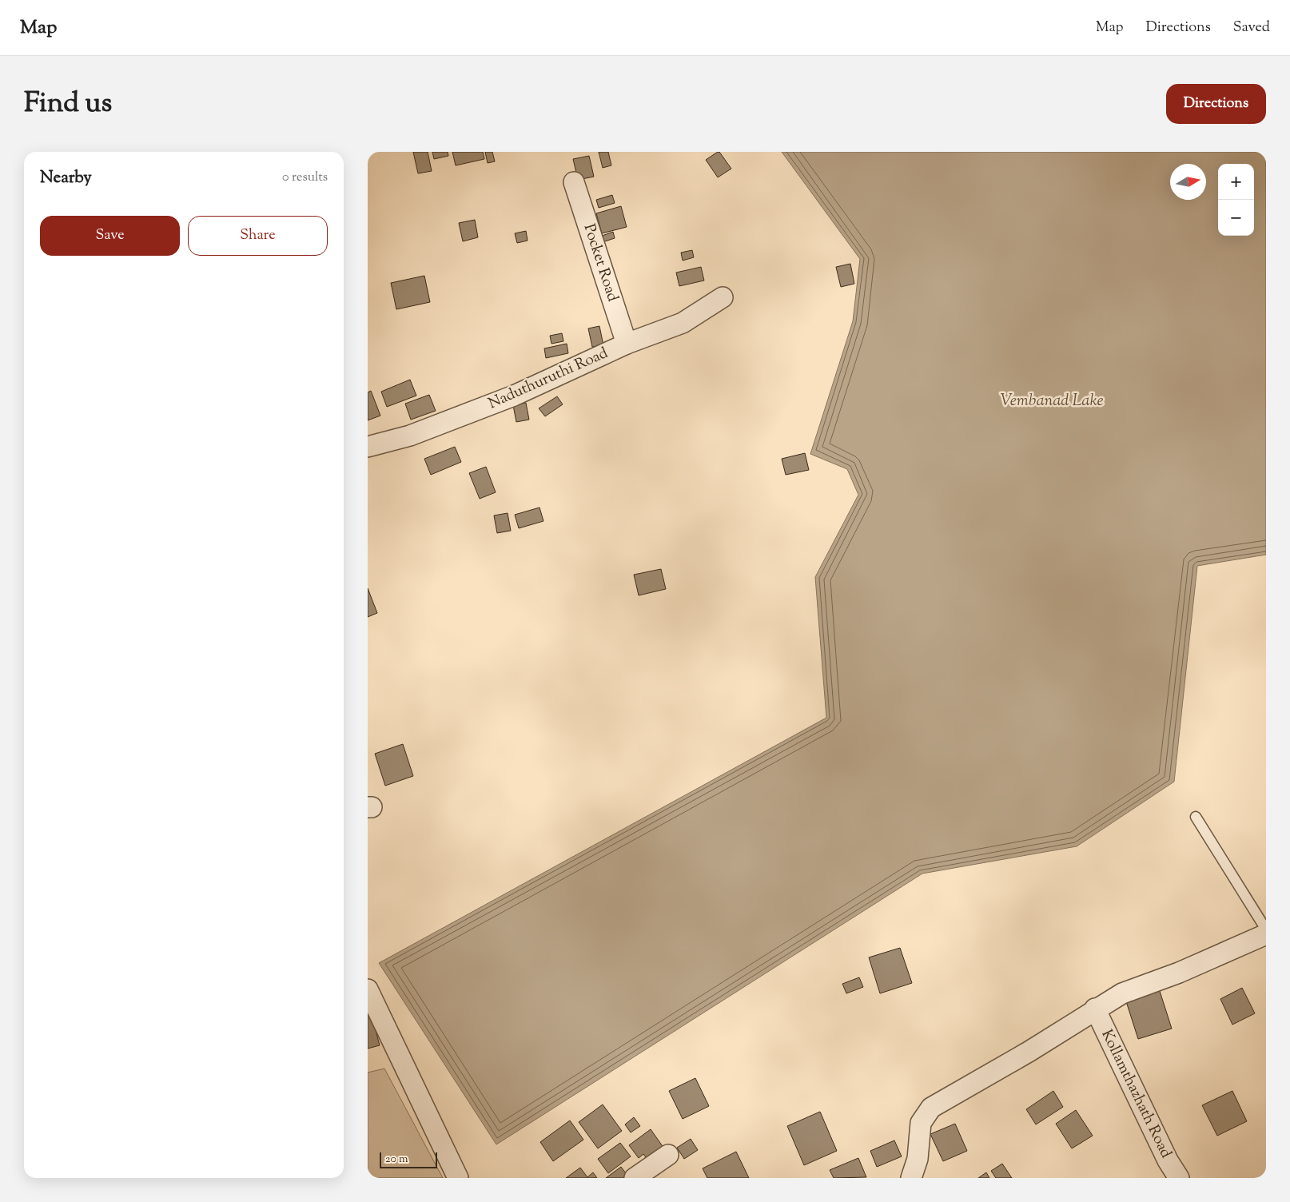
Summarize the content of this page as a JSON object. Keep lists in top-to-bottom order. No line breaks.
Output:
{"streets":{"street":["Pocket Road","Naduthuruthi Road","Kollamthazhath Road"]},"crossings":[["Pocket Road","Naduthuruthi Road"]],"water":["Vembanad Lake"],"scale_bar":"20 m","north":"right","page":{"header":"Map","nav":["Map","Directions","Saved"],"title":"Find us","buttons":["Directions",["Save","Share"]],"heading":["Nearby","0 results"],"map_buttons":["+","−"],"scale":"20 m"}}
